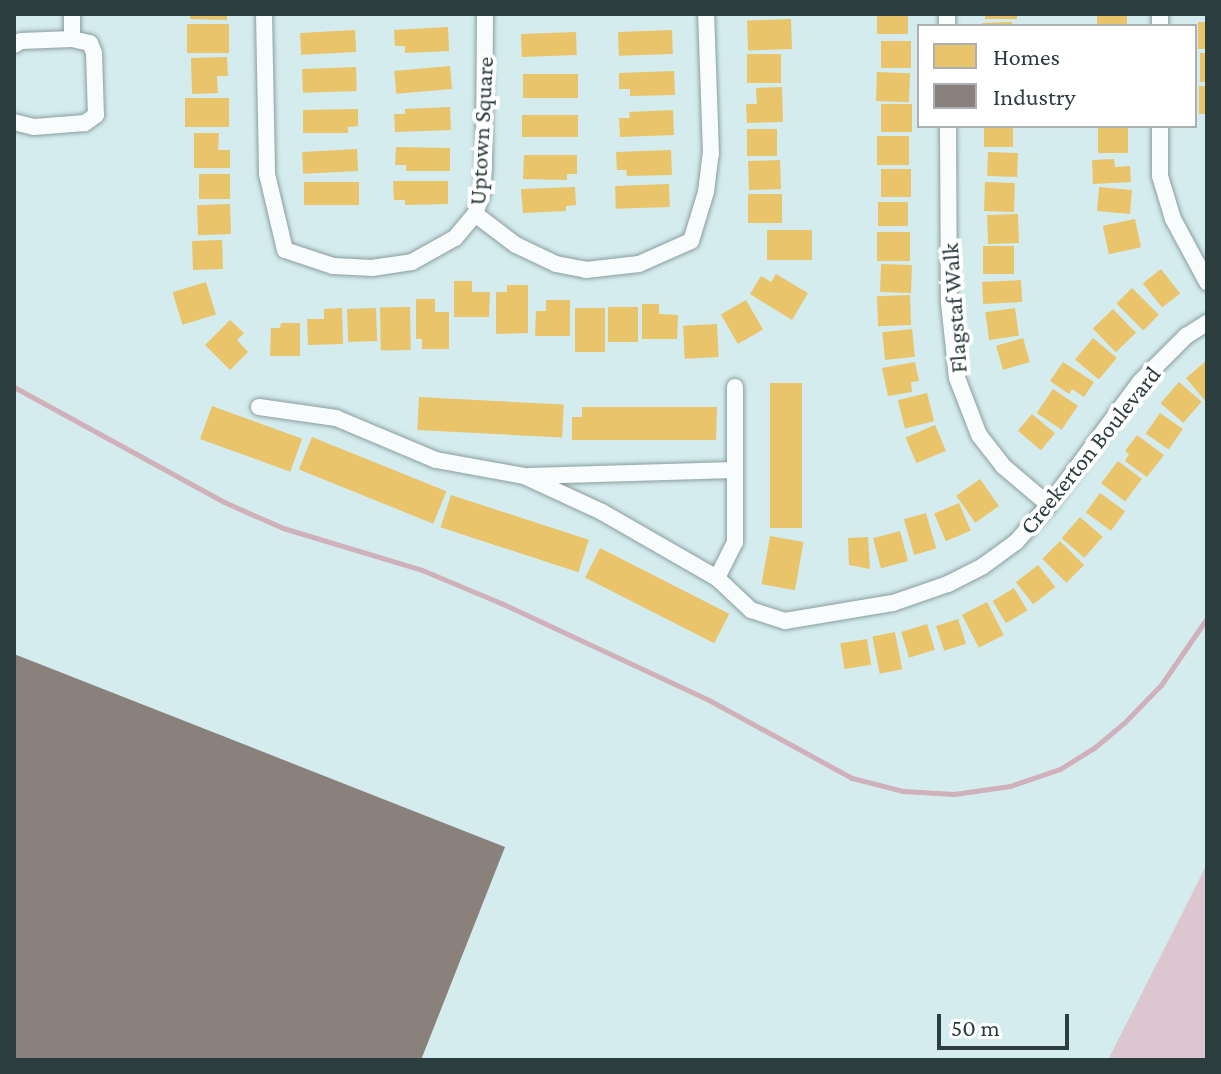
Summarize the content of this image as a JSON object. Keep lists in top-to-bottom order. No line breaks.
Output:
{"streets":{"street":["Uptown Square","Flagstaf Walk","Creekerton Boulevard"]},"crossings":[["Flagstaf Walk","Creekerton Boulevard"]],"legend":["Homes","Industry"],"scale_bar":"50 m"}
